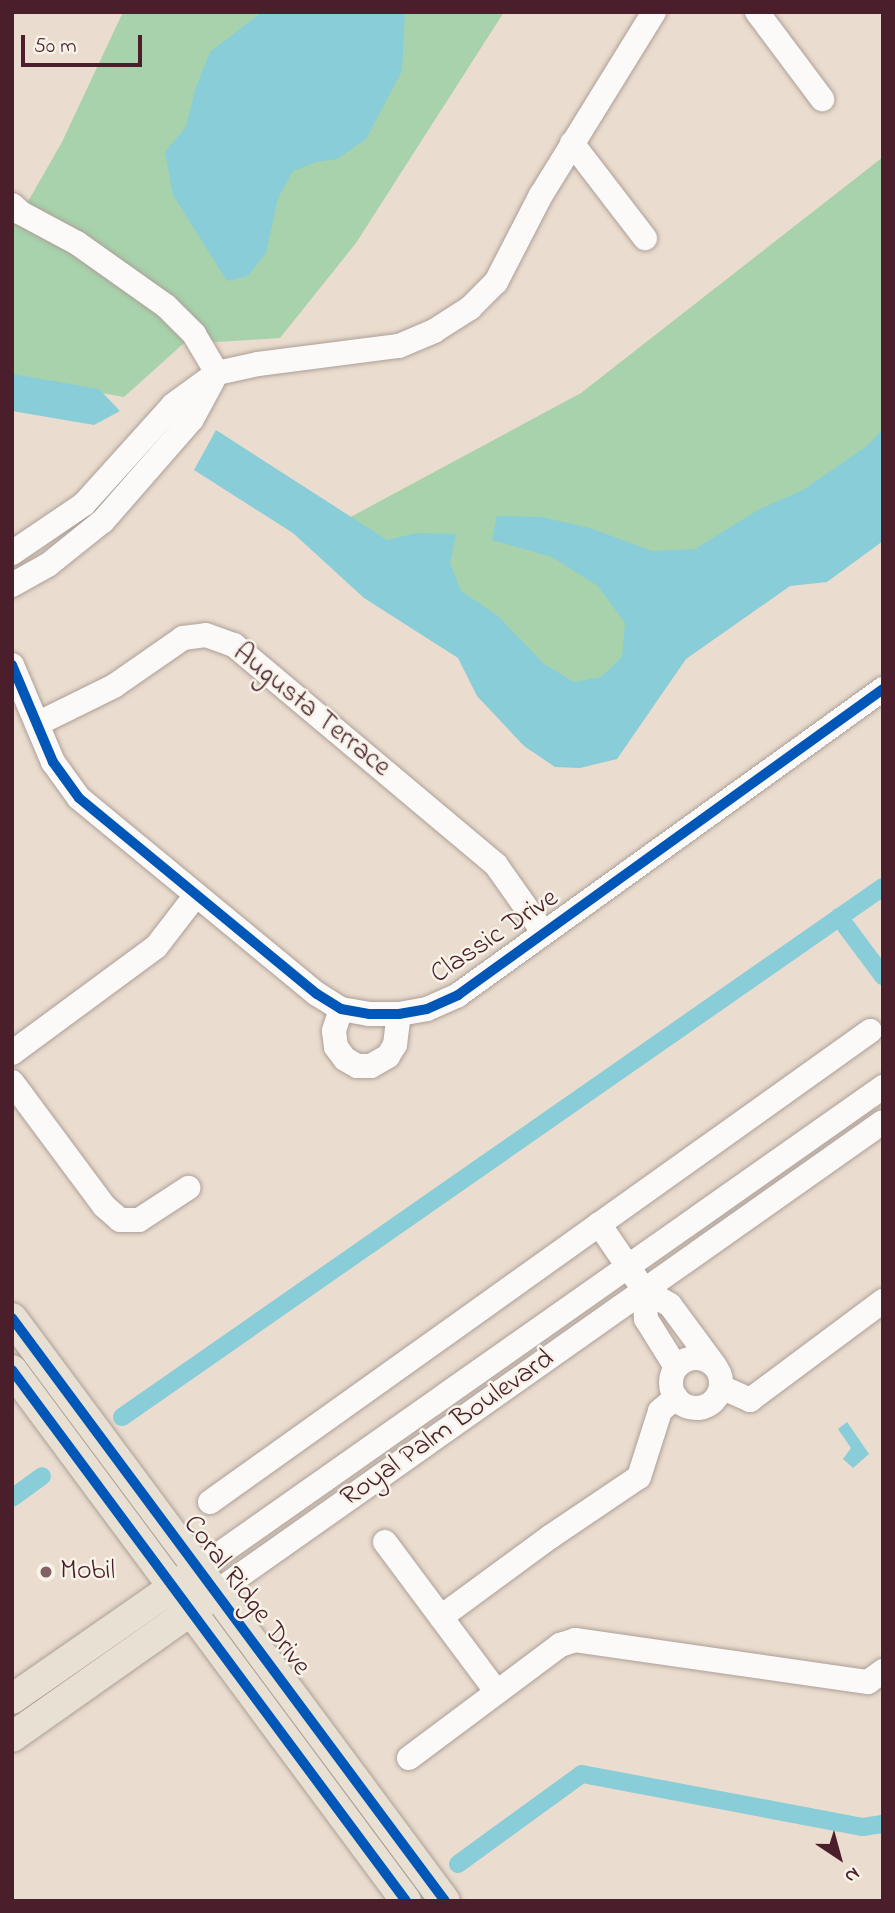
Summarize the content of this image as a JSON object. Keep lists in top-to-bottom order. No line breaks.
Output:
{"streets":{"main road":["Royal Palm Boulevard","Coral Ridge Drive"],"street":["Augusta Terrace","Classic Drive"]},"crossings":[["Augusta Terrace","Classic Drive"],["Royal Palm Boulevard","Coral Ridge Drive"]],"places":["Mobil"],"scale_bar":"50 m","north":"bottom right"}
